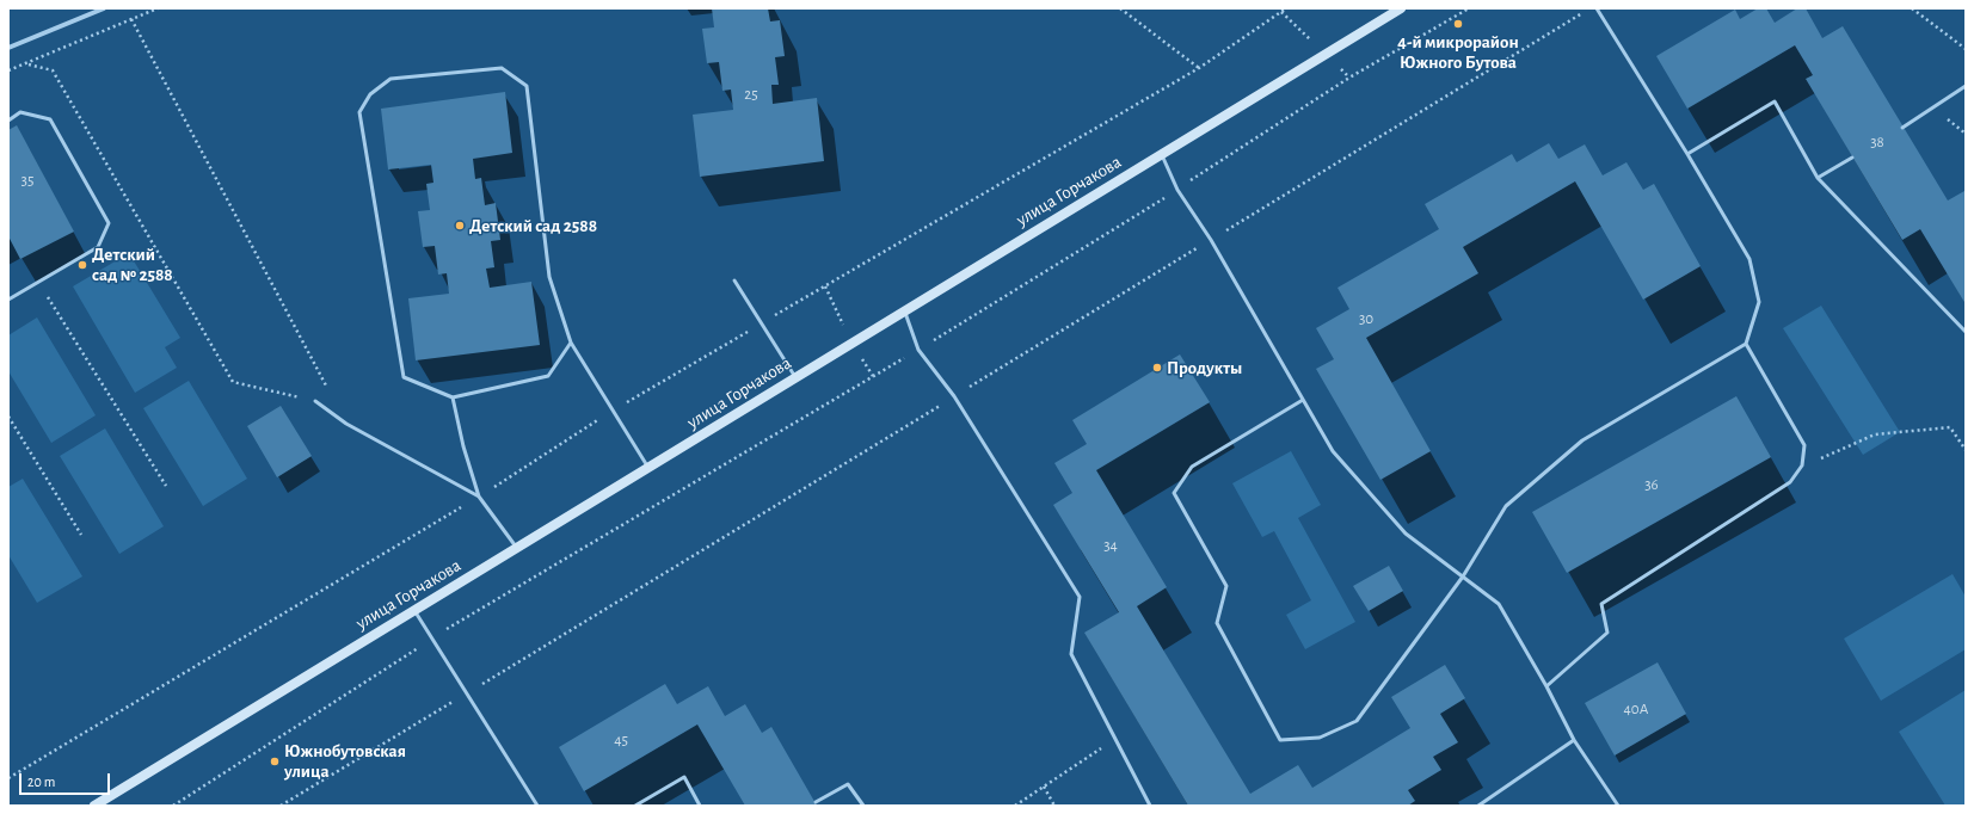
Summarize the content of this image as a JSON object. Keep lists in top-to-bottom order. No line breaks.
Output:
{"streets":{"street":["улица Горчакова"]},"places":["4-й микрорайон Южного Бутова","Детский сад 2588","Детский сад № 2588","Продукты","Южнобутовская улица"],"house_numbers":["25","38","35","30","36","34","40А","45"],"scale_bar":"20 m"}
